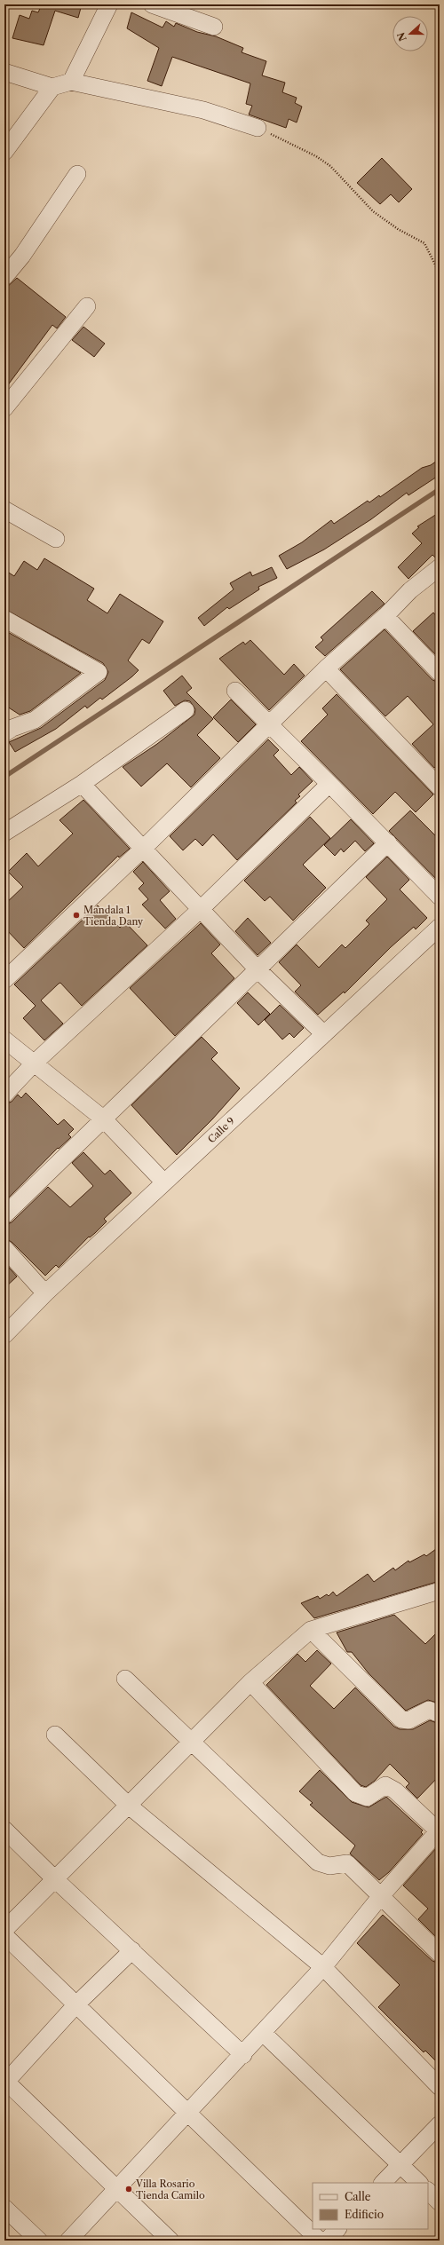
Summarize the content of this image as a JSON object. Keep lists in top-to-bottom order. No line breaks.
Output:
{"streets":{"street":["Calle 9"]},"places":["Mandala 1 Tienda Dany","Villa Rosario Tienda Camilo"],"legend":["Calle","Edificio"],"north":"left"}
